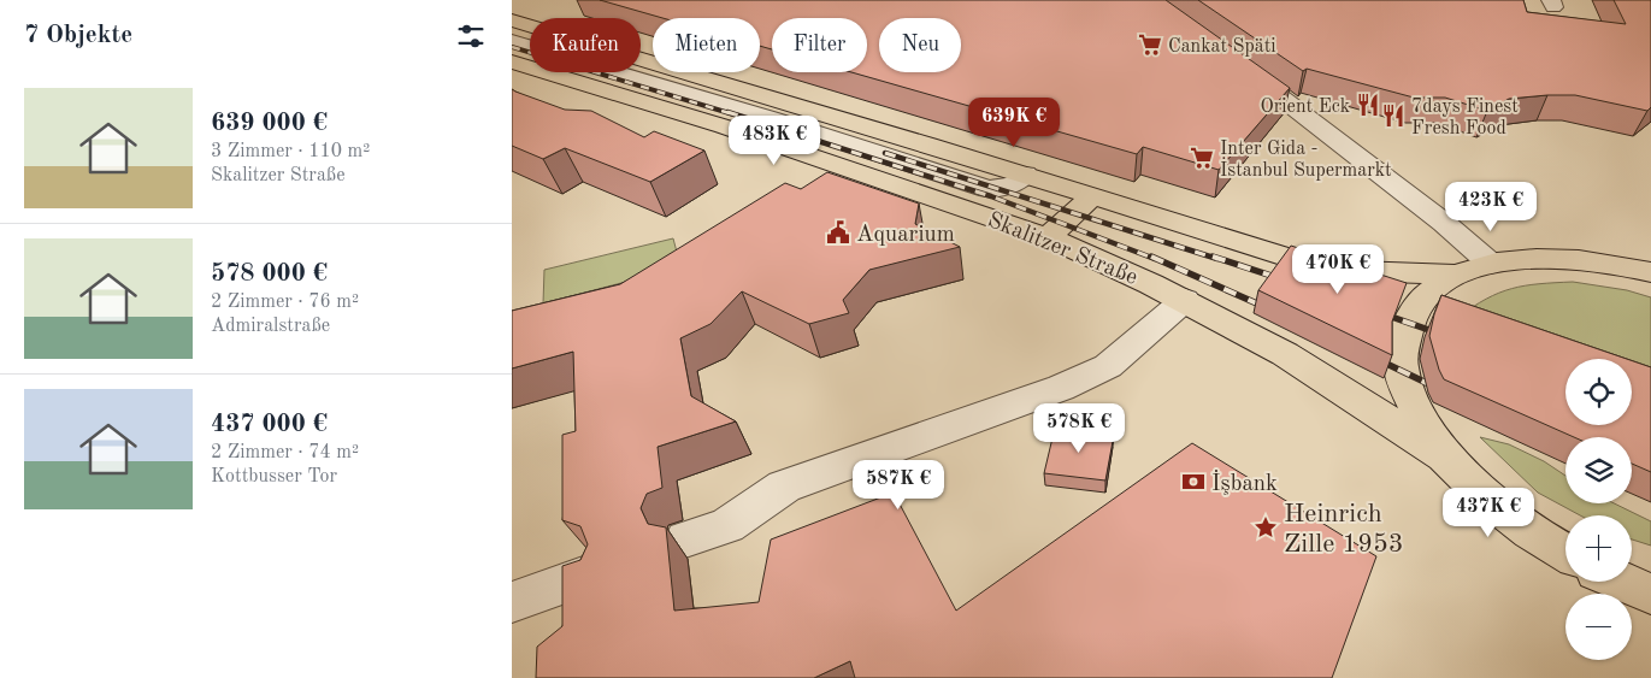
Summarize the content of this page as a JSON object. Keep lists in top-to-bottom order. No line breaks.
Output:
{"streets":{"main road":["Skalitzer Straße"]},"places":{"supermarket":["Cankat Späti","Inter Gida - İstanbul Supermarkt"],"restaurant":["Orient Eck","7days Finest Fresh Food"],"public building":["Aquarium"],"bank":["İşbank"],"place":["Heinrich Zille 1953"]},"page":{"heading":"7 Objekte","chip":["Kaufen","Mieten","Filter","Neu"],"list":[{"name":"639 000 €","note":"3 Zimmer · 110 m² · Skalitzer Straße"},{"name":"578 000 €","note":"2 Zimmer · 76 m² · Admiralstraße"},{"name":"437 000 €","note":"2 Zimmer · 74 m² · Kottbusser Tor"}],"price":["639K €","483K €","423K €","470K €","578K €","587K €","437K €"],"map_buttons":["+","−"]}}
